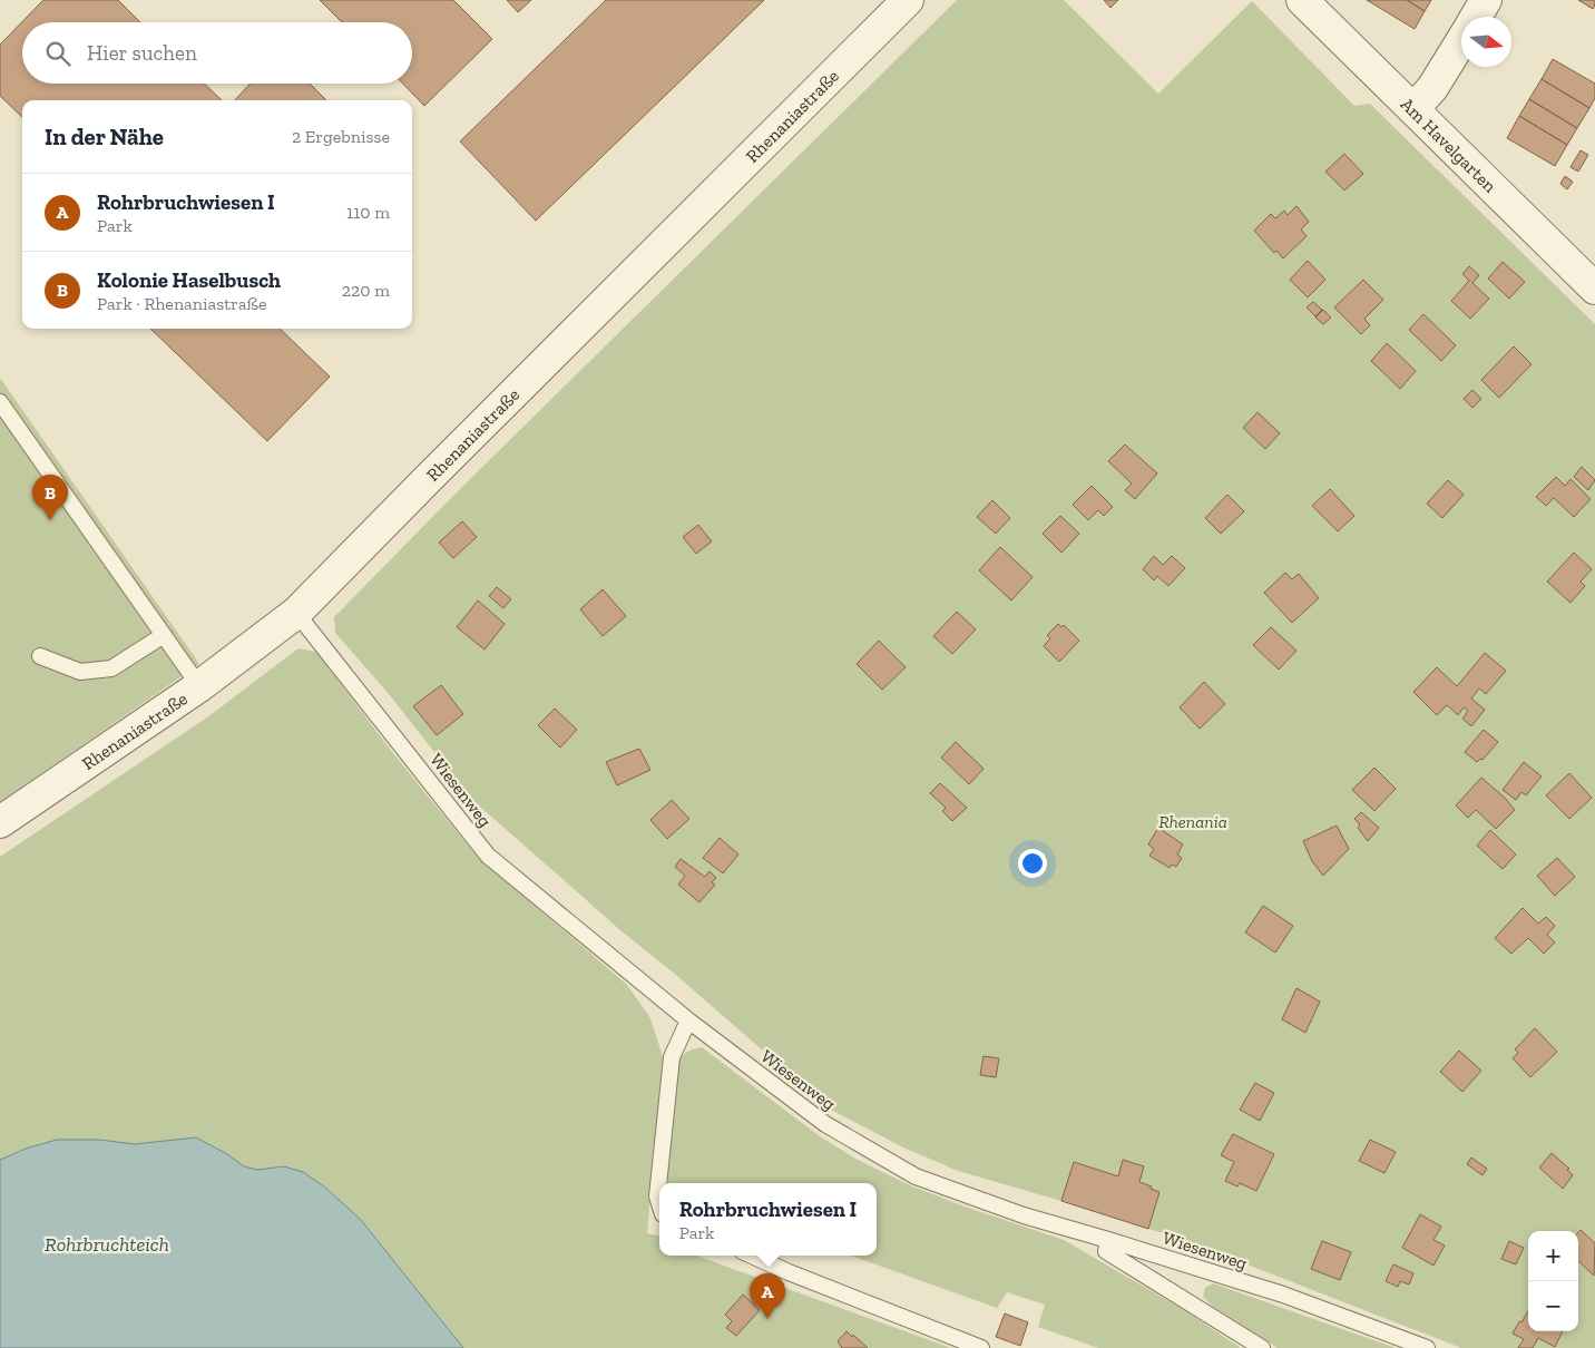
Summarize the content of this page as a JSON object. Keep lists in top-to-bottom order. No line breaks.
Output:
{"streets":{"street":["Rhenaniastraße","Am Havelgarten"],"lane":["Wiesenweg"]},"crossings":[["Rhenaniastraße","Wiesenweg"]],"water":["Rohrbruchteich"],"parks":["Rhenania"],"north":"right","page":{"search":"Hier suchen","heading":["In der Nähe","2 Ergebnisse"],"list":[{"mark":"A","name":"Rohrbruchwiesen I","note":"Park","value":"110 m"},{"mark":"B","name":"Kolonie Haselbusch","note":"Park · Rhenaniastraße","value":"220 m"}],"pins":["B","A"],"popup":["Rohrbruchwiesen I","Park"],"map_buttons":["+","−"]}}
